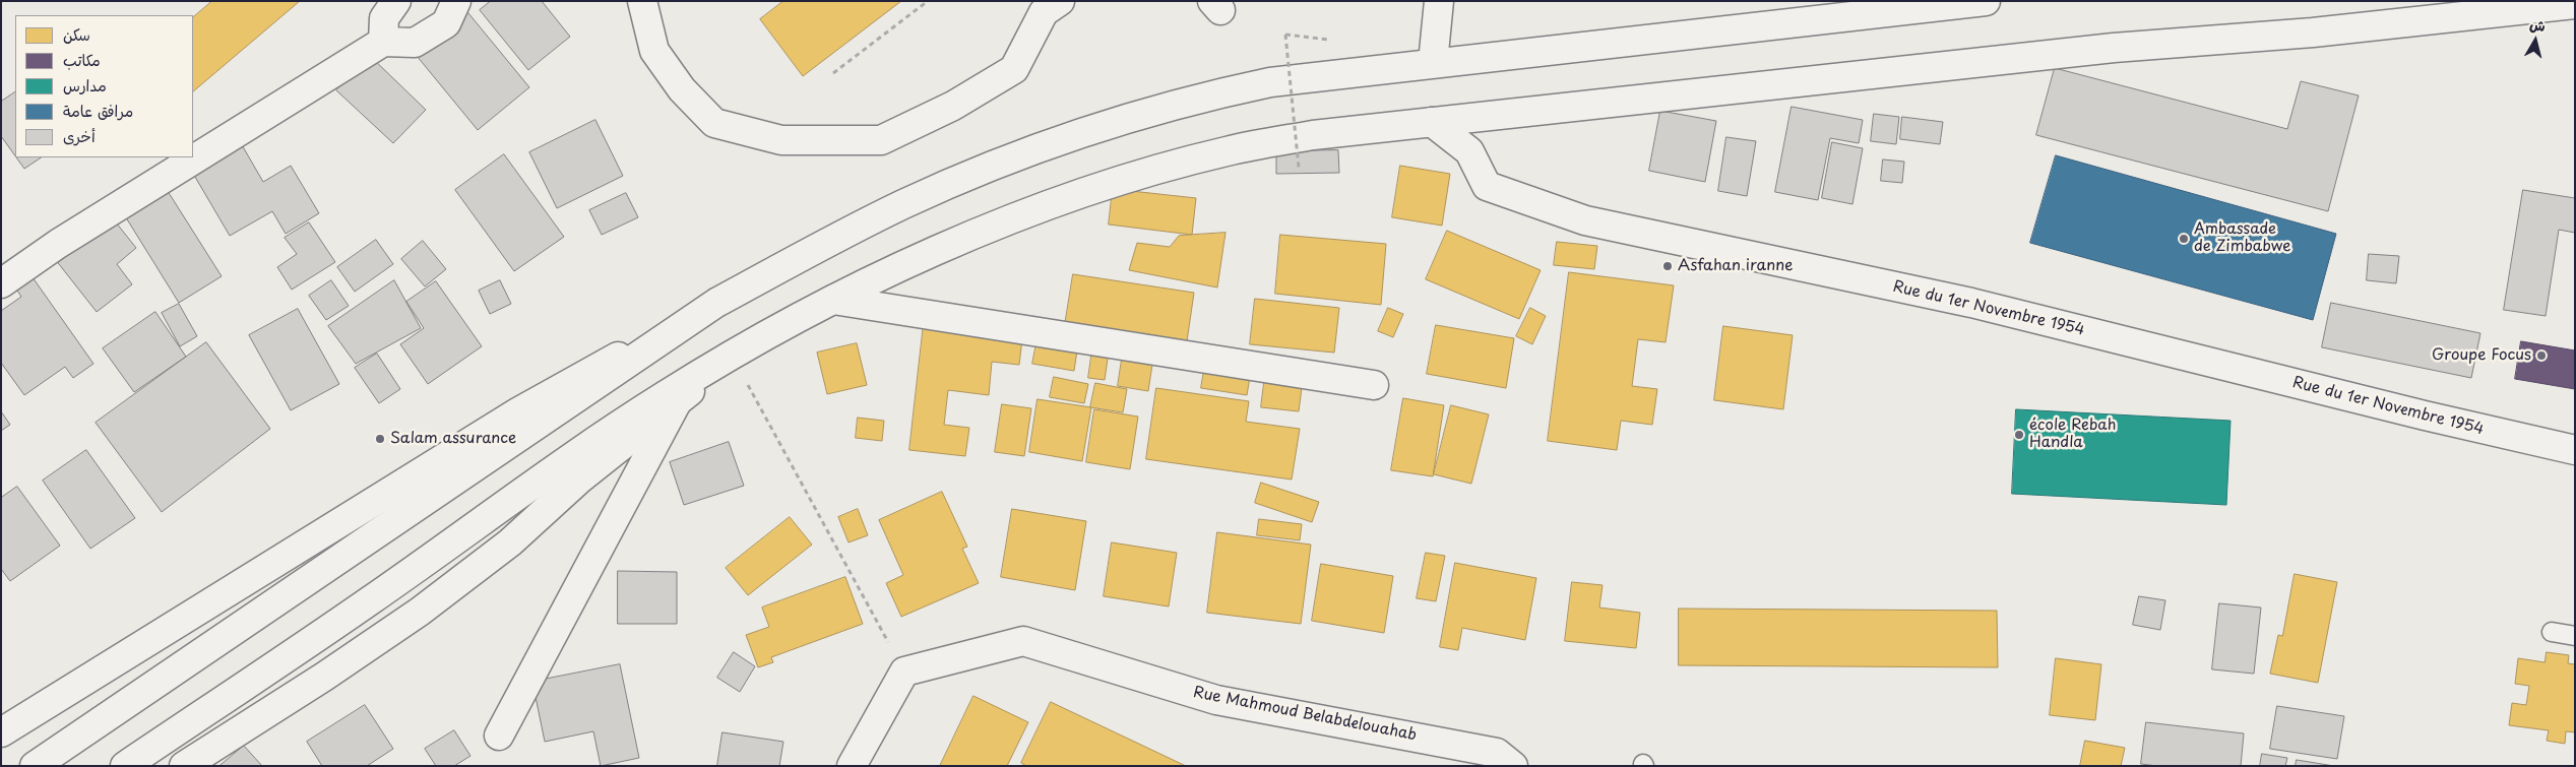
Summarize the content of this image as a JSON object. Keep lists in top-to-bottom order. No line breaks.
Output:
{"streets":{"main road":["Rue du 1er Novembre 1954","Rue Mahmoud Belabdelouahab"]},"places":["Ambassade de Zimbabwe","Asfahan iranne","Groupe Focus","école Rebah Handla","Salam assurance"],"legend":["سكن","مكاتب","مدارس","مرافق عامة","أخرى"],"north":"top"}
